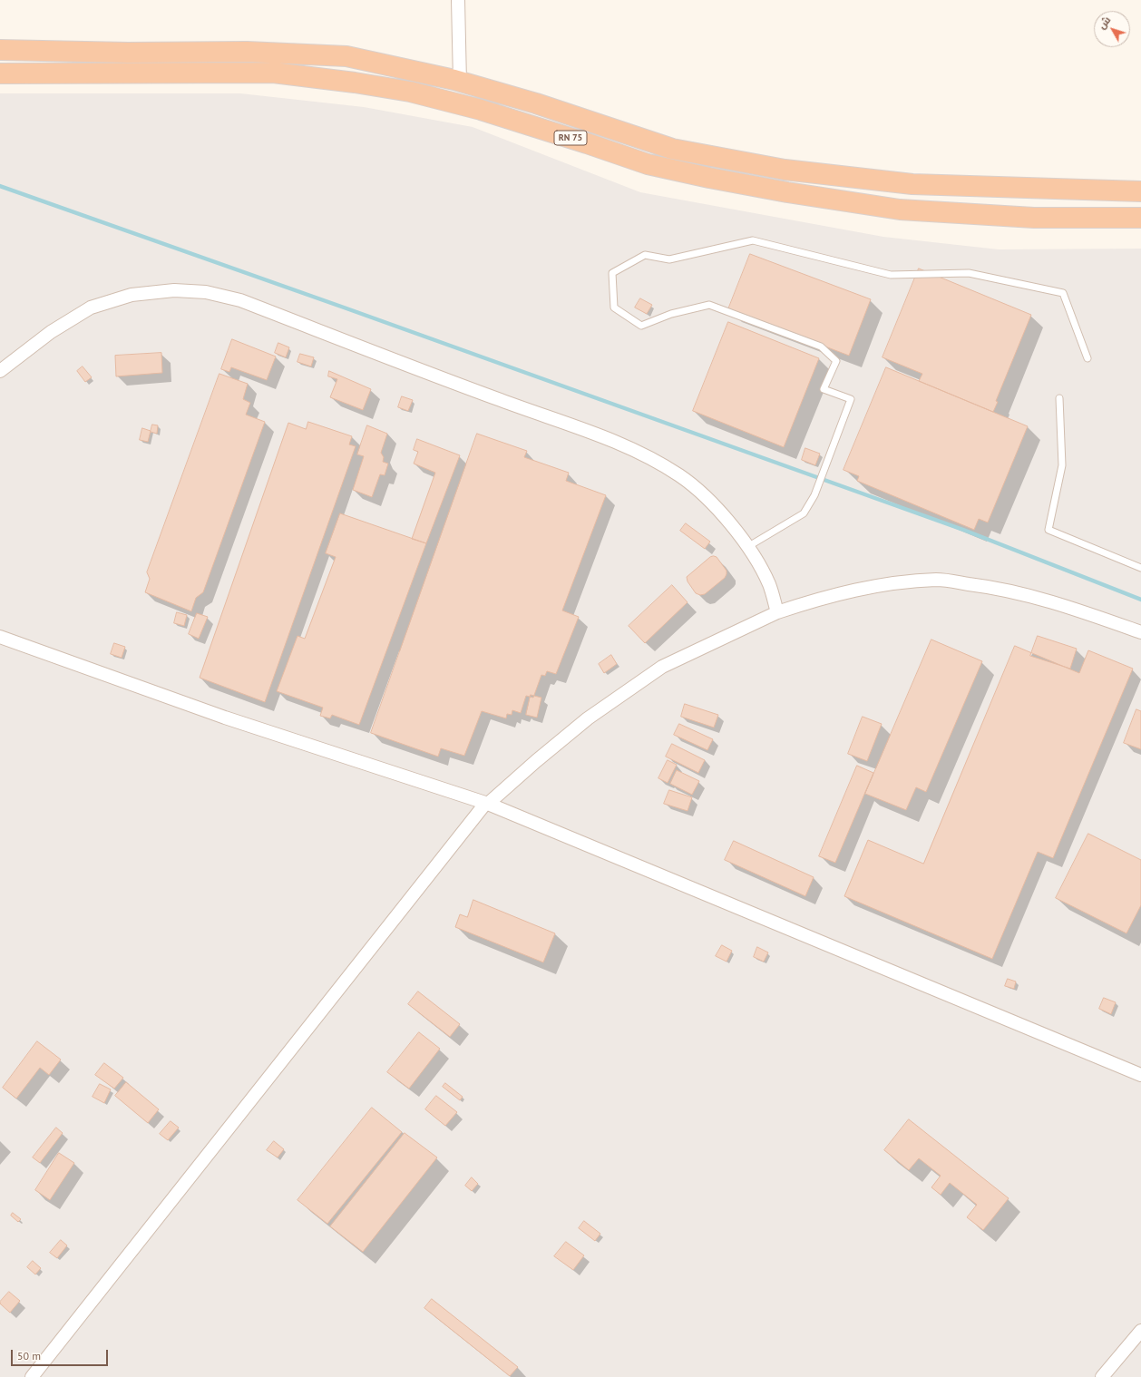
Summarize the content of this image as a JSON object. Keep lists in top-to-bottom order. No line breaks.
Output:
{"streets":{"highway":["RN 75"]},"scale_bar":"50 m","north":"top left"}
